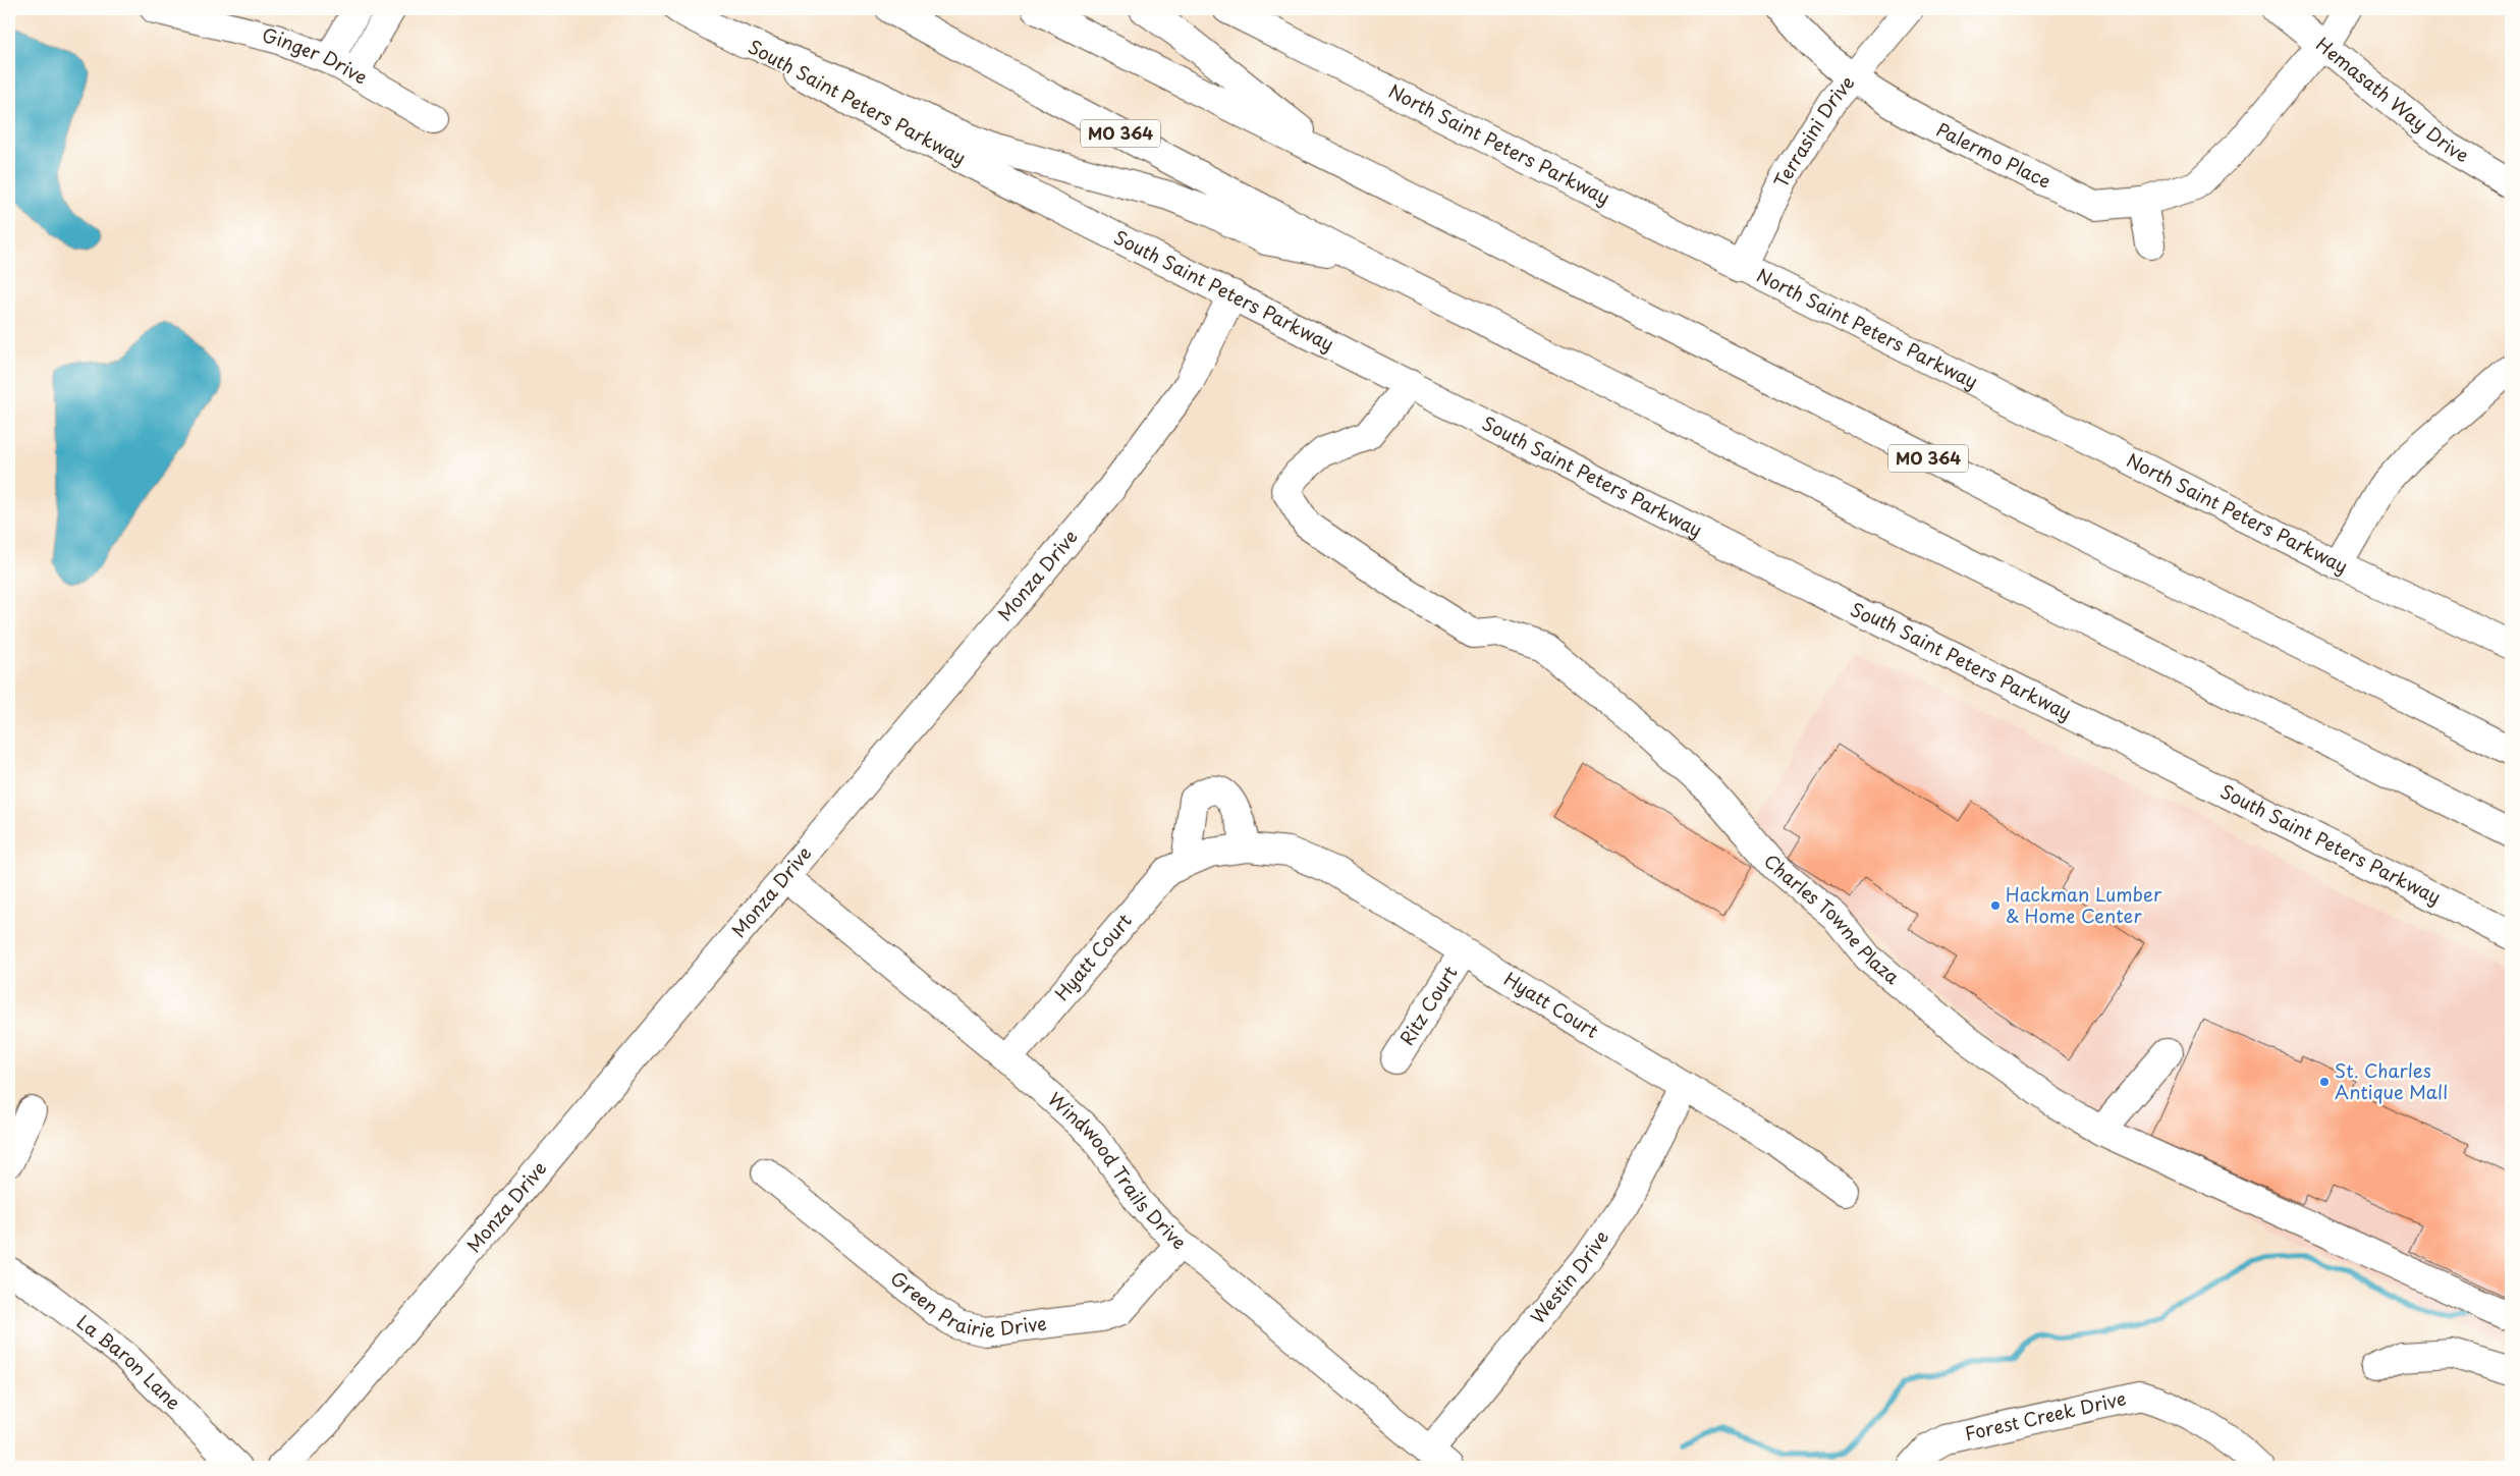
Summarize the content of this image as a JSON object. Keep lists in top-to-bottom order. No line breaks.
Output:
{"streets":{"main road":["Ginger Drive","Hemasath Way Drive","South Saint Peters Parkway","MO 364","Terrasini Drive","North Saint Peters Parkway","Palermo Place","Monza Drive","Charles Towne Plaza","Hyatt Court","Ritz Court","Windwood Trails Drive","Westin Drive","Green Prairie Drive","La Baron Lane","Forest Creek Drive"]},"crossings":[["Hemasath Way Drive","Palermo Place"],["South Saint Peters Parkway","Monza Drive"],["South Saint Peters Parkway","Charles Towne Plaza"],["Terrasini Drive","North Saint Peters Parkway"],["Terrasini Drive","Palermo Place"],["Monza Drive","Windwood Trails Drive"],["Hyatt Court","Ritz Court"],["Hyatt Court","Windwood Trails Drive"],["Hyatt Court","Westin Drive"],["Windwood Trails Drive","Westin Drive"],["Windwood Trails Drive","Green Prairie Drive"]],"places":["Hackman Lumber & Home Center","St. Charles Antique Mall"]}
